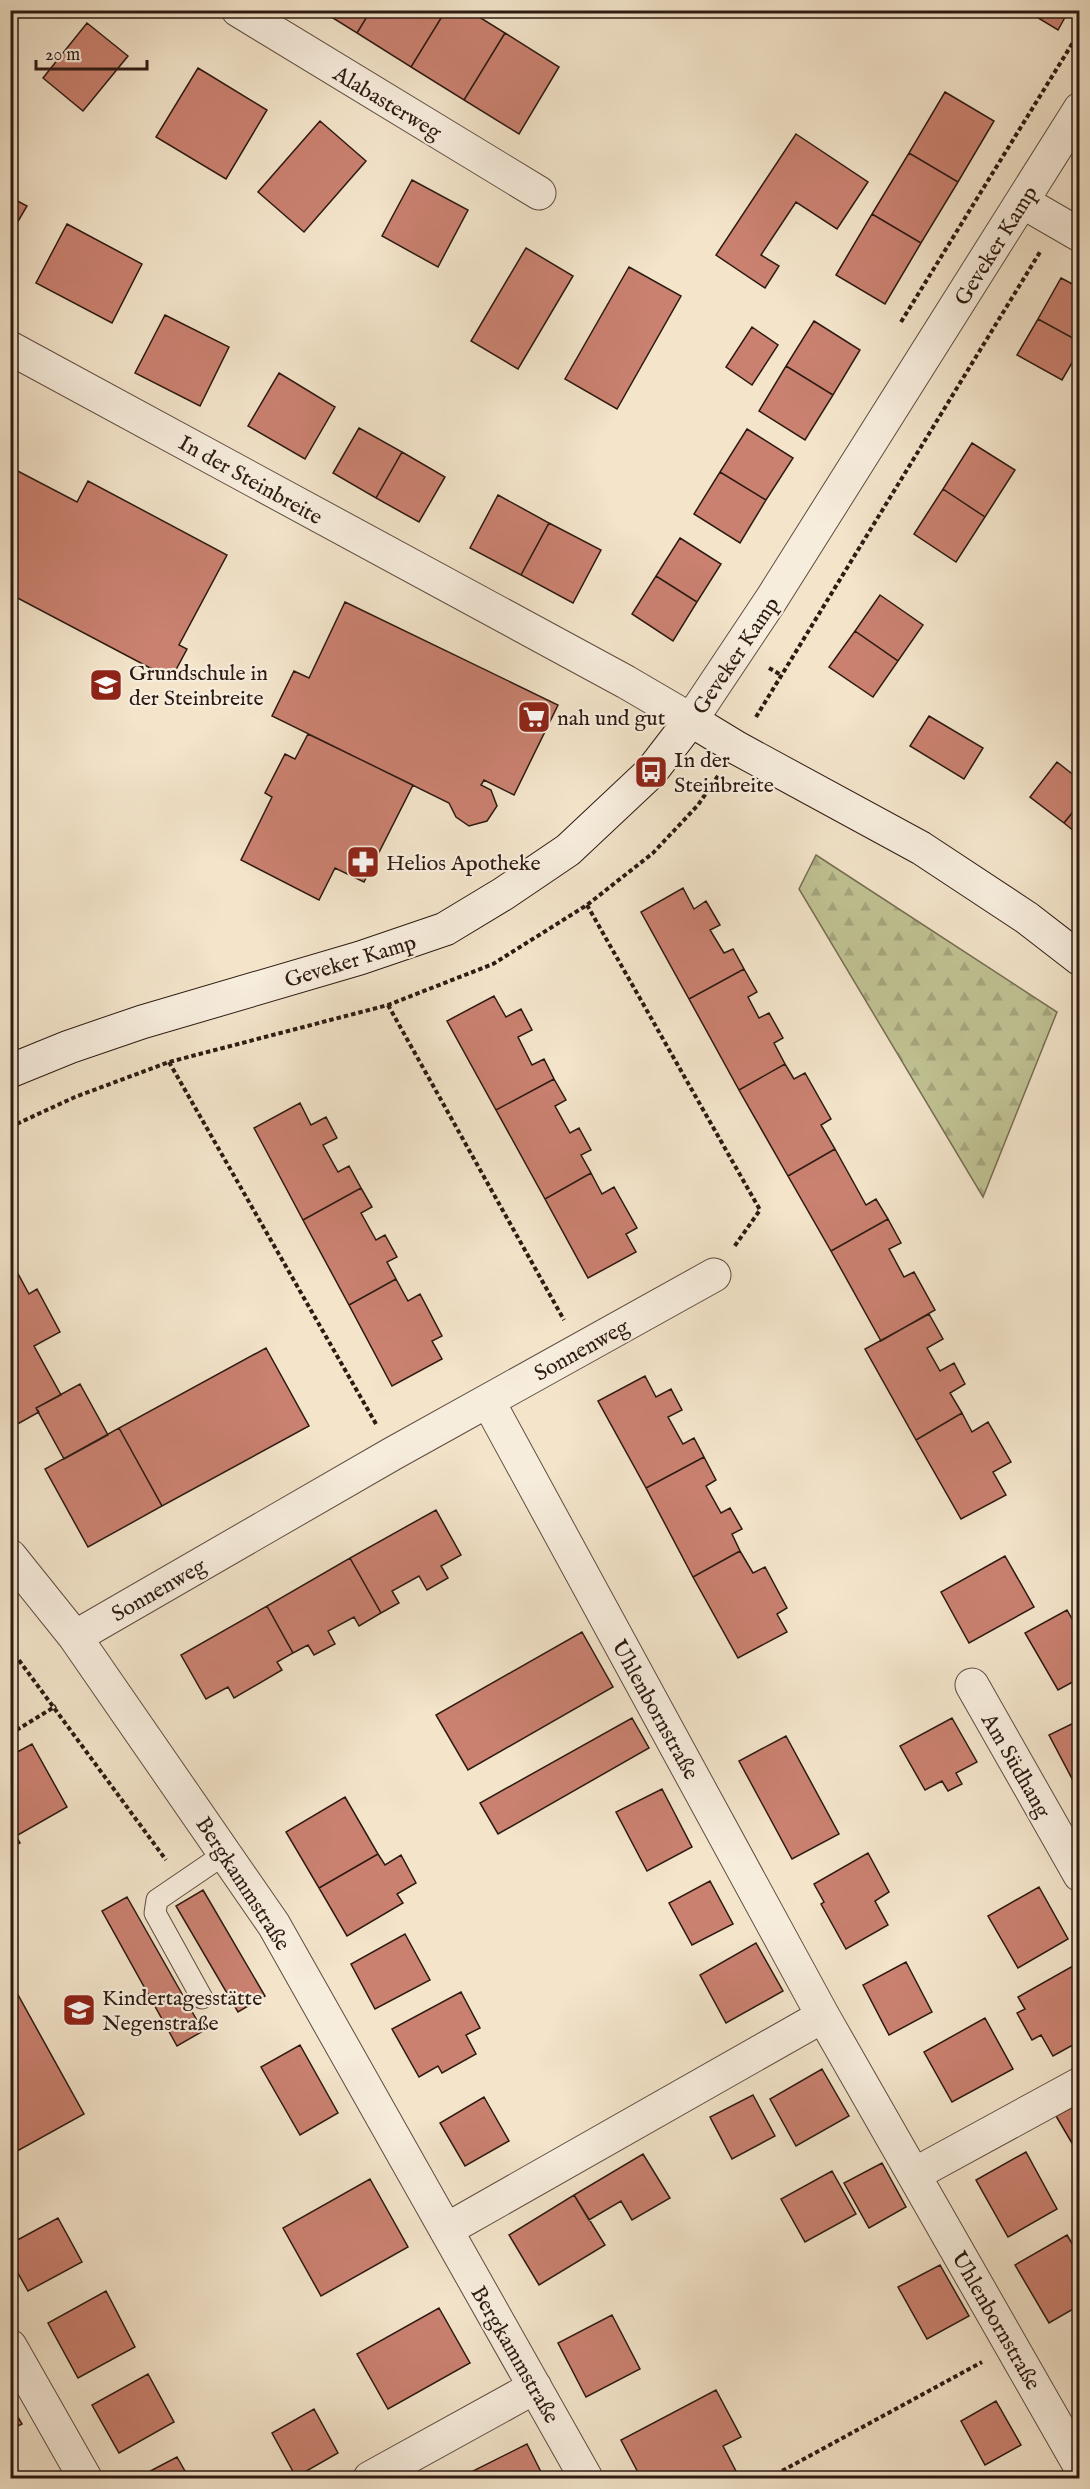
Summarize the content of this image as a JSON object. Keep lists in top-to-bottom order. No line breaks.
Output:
{"streets":{"street":["Alabasterweg","Geveker Kamp","In der Steinbreite","Sonnenweg","Uhlenbornstraße","Am Südhang","Bergkammstraße"]},"crossings":[["Geveker Kamp","In der Steinbreite"],["Sonnenweg","Uhlenbornstraße"],["Sonnenweg","Bergkammstraße"]],"places":{"school or university":["Grundschule in der Steinbreite","Kindertagesstätte Negenstraße"],"supermarket":["nah und gut"],"bus stop":["In der Steinbreite"],"pharmacy":["Helios Apotheke"]},"scale_bar":"20 m"}
